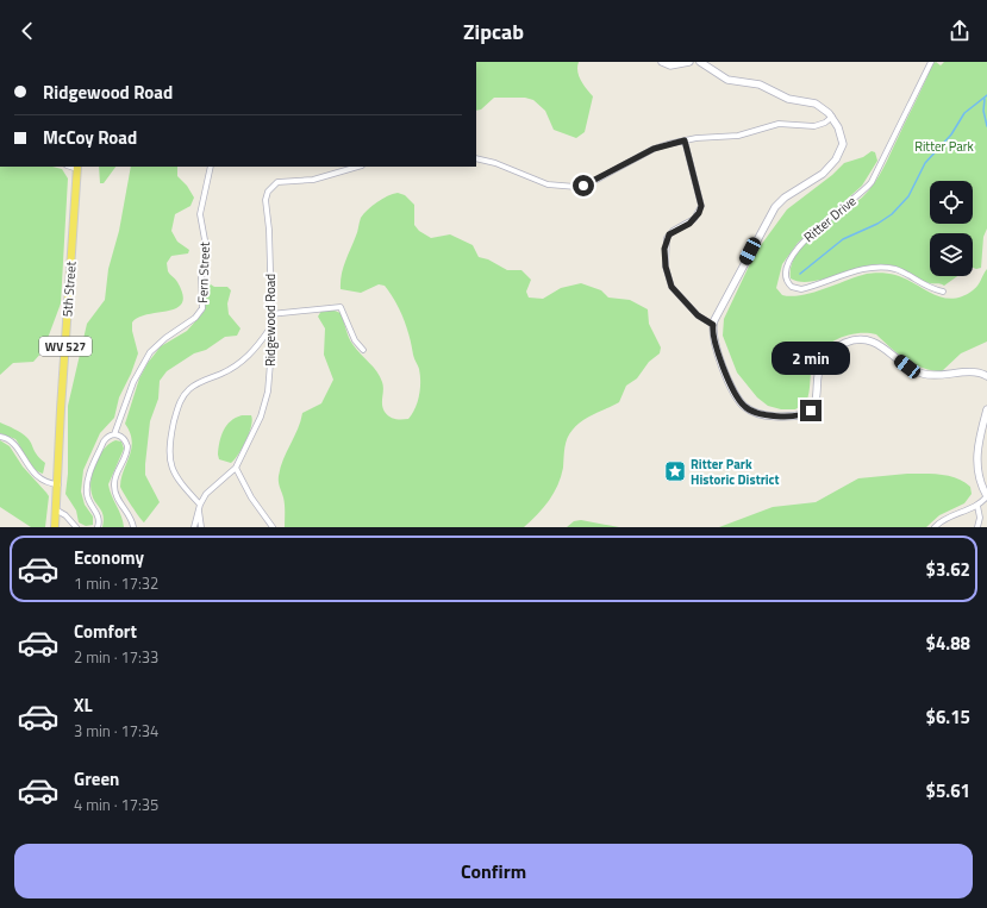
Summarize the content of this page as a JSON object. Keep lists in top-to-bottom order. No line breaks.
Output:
{"streets":{"main road":["5th Street","WV 527"],"street":["Ritter Drive","Fern Street","Ridgewood Road"]},"parks":["Ritter Park"],"places":{"place":["Ritter Park Historic District"]},"page":{"header":"Zipcab","banner":["Ridgewood Road","McCoy Road"],"bubble":"2 min","list":[{"name":"Economy","note":"1 min · 17:32","value":"$3.62"},{"name":"Comfort","note":"2 min · 17:33","value":"$4.88"},{"name":"XL","note":"3 min · 17:34","value":"$6.15"},{"name":"Green","note":"4 min · 17:35","value":"$5.61"}],"buttons":"Confirm"}}
